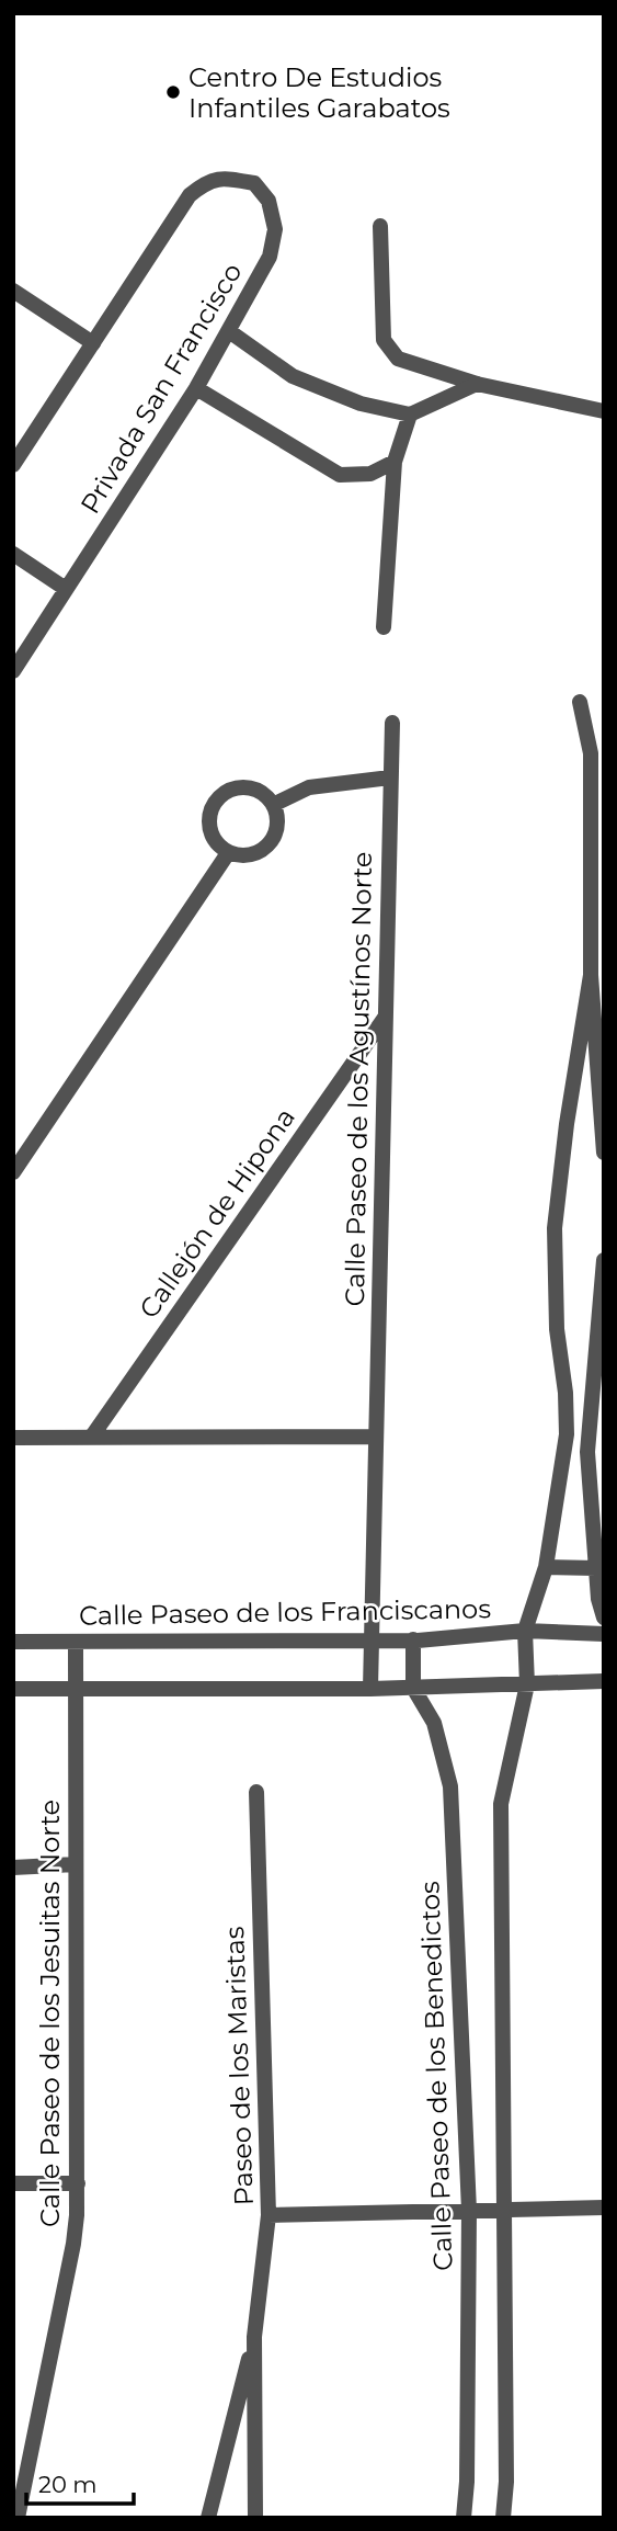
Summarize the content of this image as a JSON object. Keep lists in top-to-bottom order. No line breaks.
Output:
{"streets":{"street":["Privada San Francisco","Calle Paseo de los Agustínos Norte","Callejón de Hipona","Calle Paseo de los Franciscanos","Calle Paseo de los Jesuitas Norte","Paseo de los Maristas","Calle Paseo de los Benedictos"]},"crossings":[["Calle Paseo de los Agustínos Norte","Callejón de Hipona"],["Calle Paseo de los Agustínos Norte","Calle Paseo de los Franciscanos"],["Calle Paseo de los Franciscanos","Calle Paseo de los Jesuitas Norte"]],"places":["Centro De Estudios Infantiles Garabatos"],"scale_bar":"20 m"}
